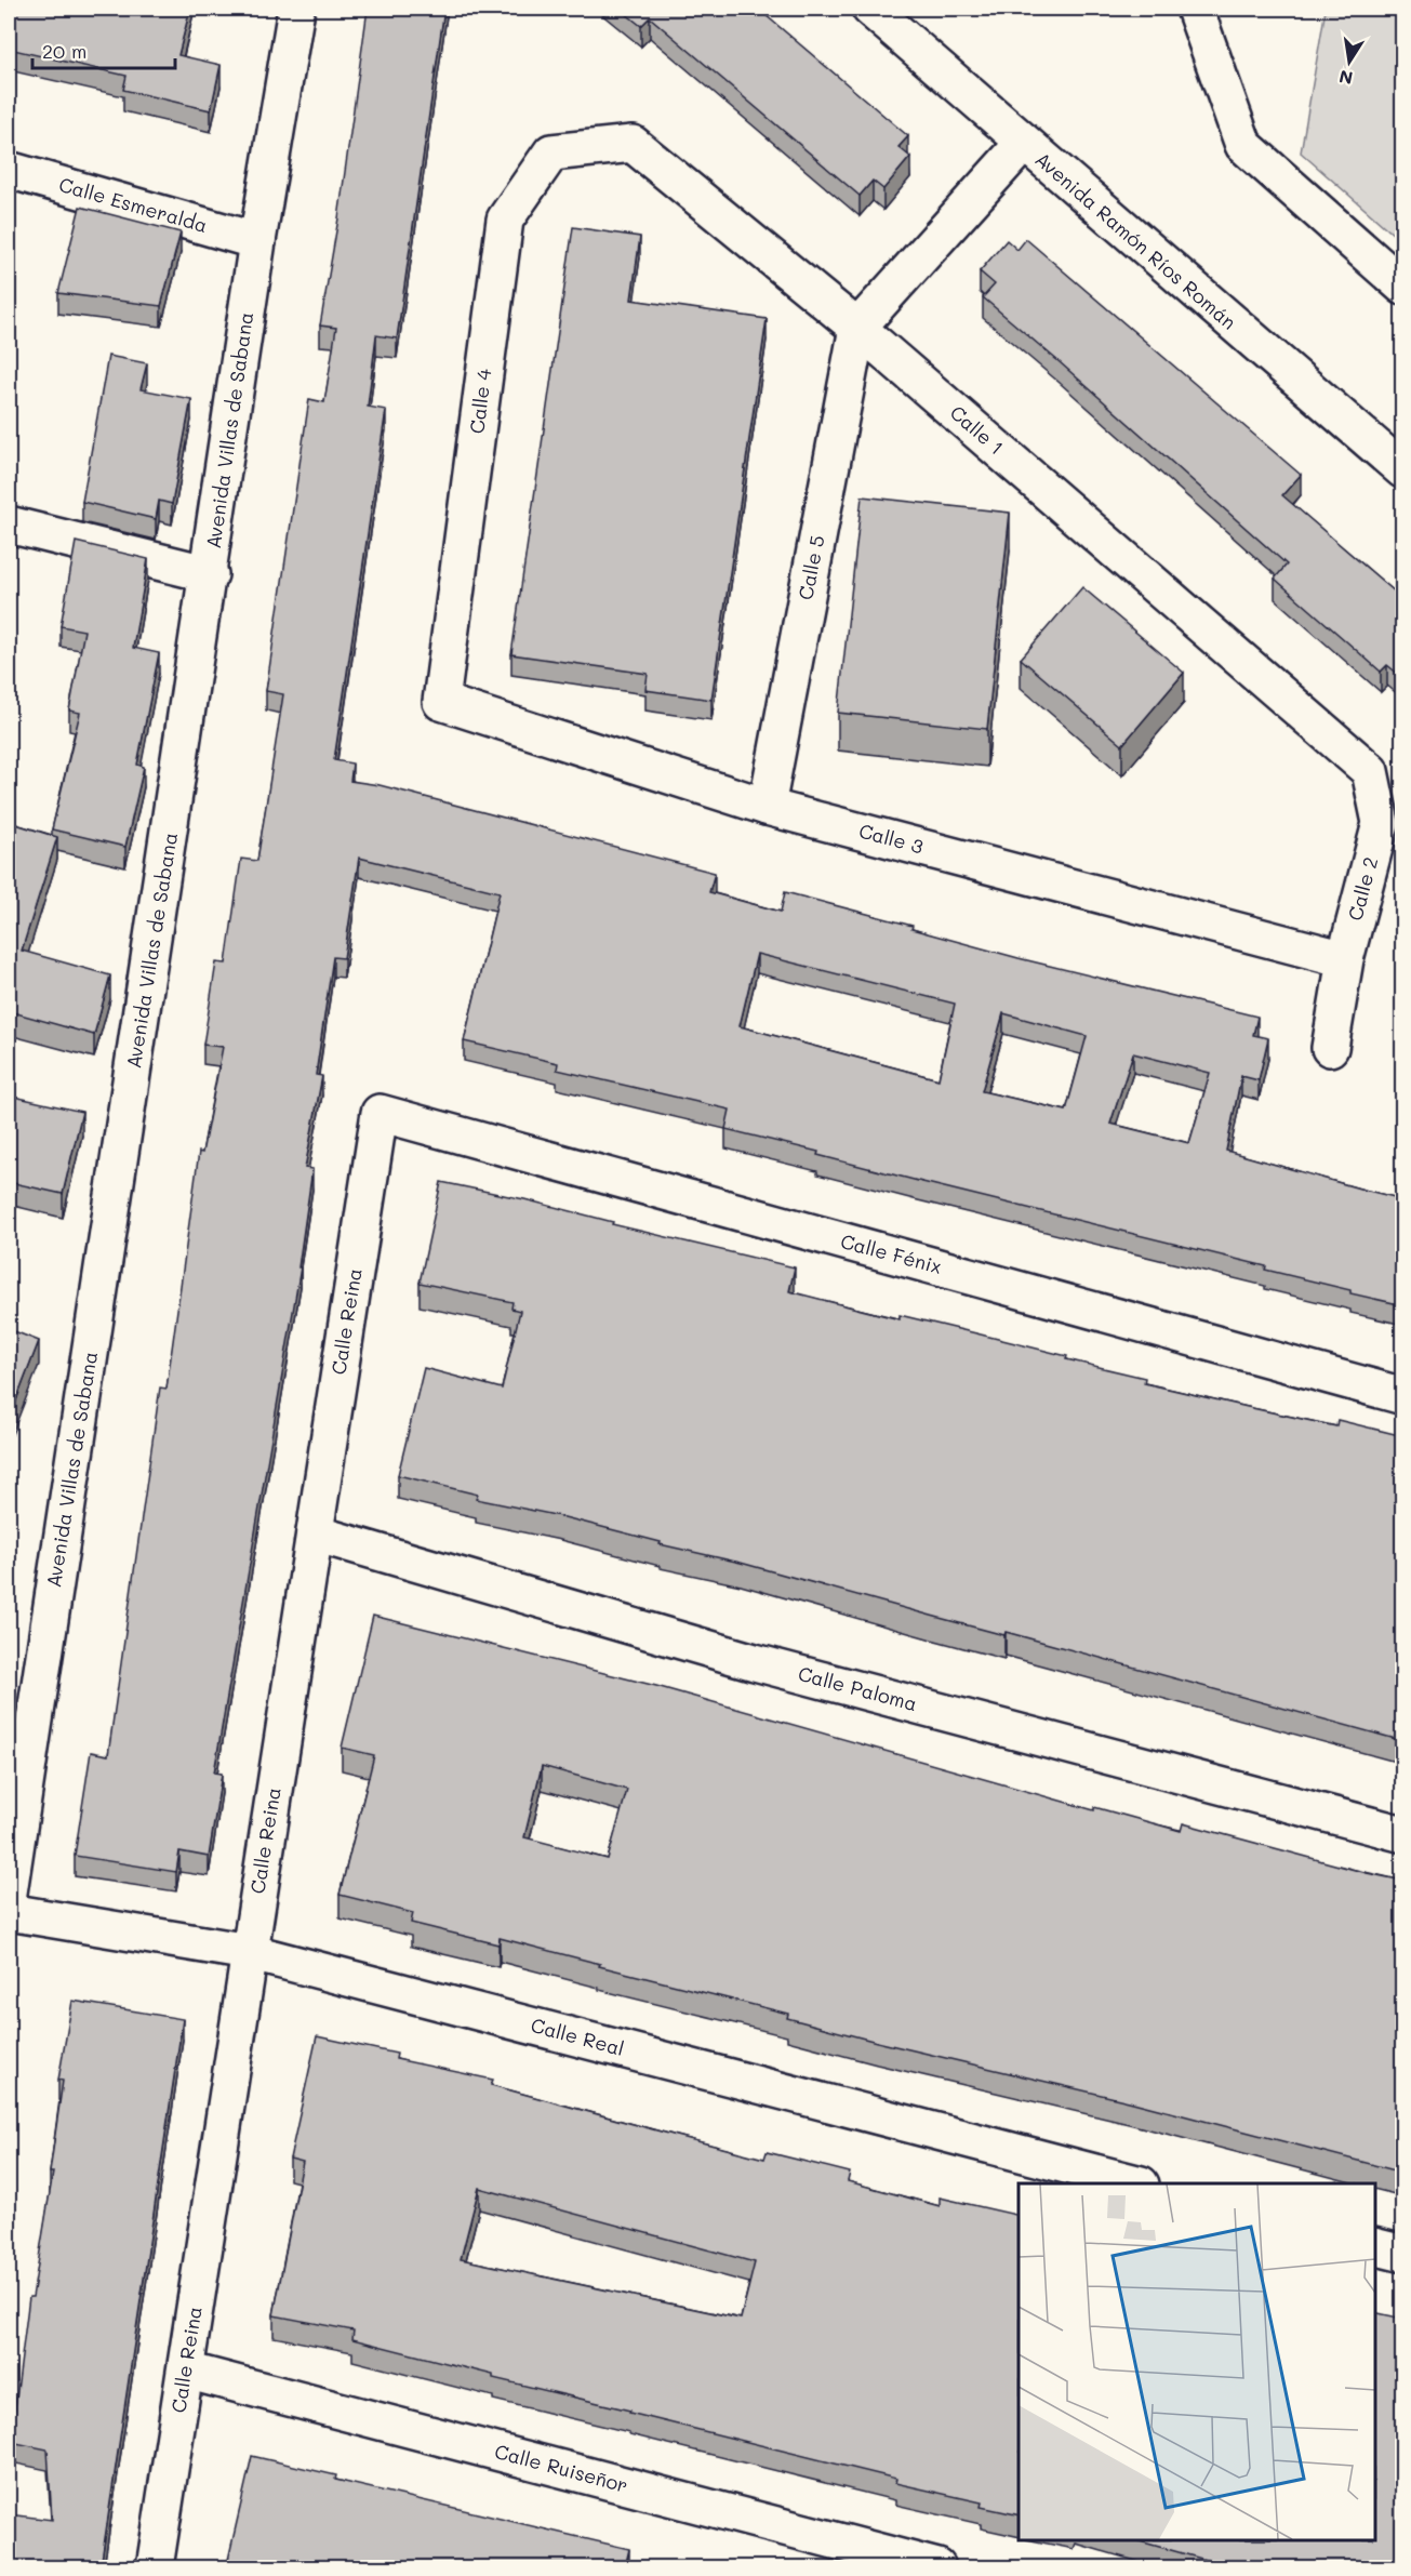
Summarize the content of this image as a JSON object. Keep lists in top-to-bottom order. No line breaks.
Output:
{"streets":{"street":["Calle Esmeralda","Avenida Ramón Ríos Román","Calle 4","Avenida Villas de Sabana","Calle 1","Calle 5","Calle 3","Calle 2","Calle Fénix","Calle Reina","Calle Paloma","Calle Real","Calle Ruiseñor"]},"crossings":[["Calle Esmeralda","Avenida Villas de Sabana"],["Calle 4","Calle 1"],["Calle 4","Calle 3"],["Calle 1","Calle 5"],["Calle 1","Calle 2"],["Calle 5","Calle 3"],["Calle 3","Calle 2"],["Calle Fénix","Calle Reina"],["Calle Reina","Calle Paloma"],["Calle Reina","Calle Real"],["Calle Reina","Calle Ruiseñor"]],"scale_bar":"20 m","north":"bottom"}
